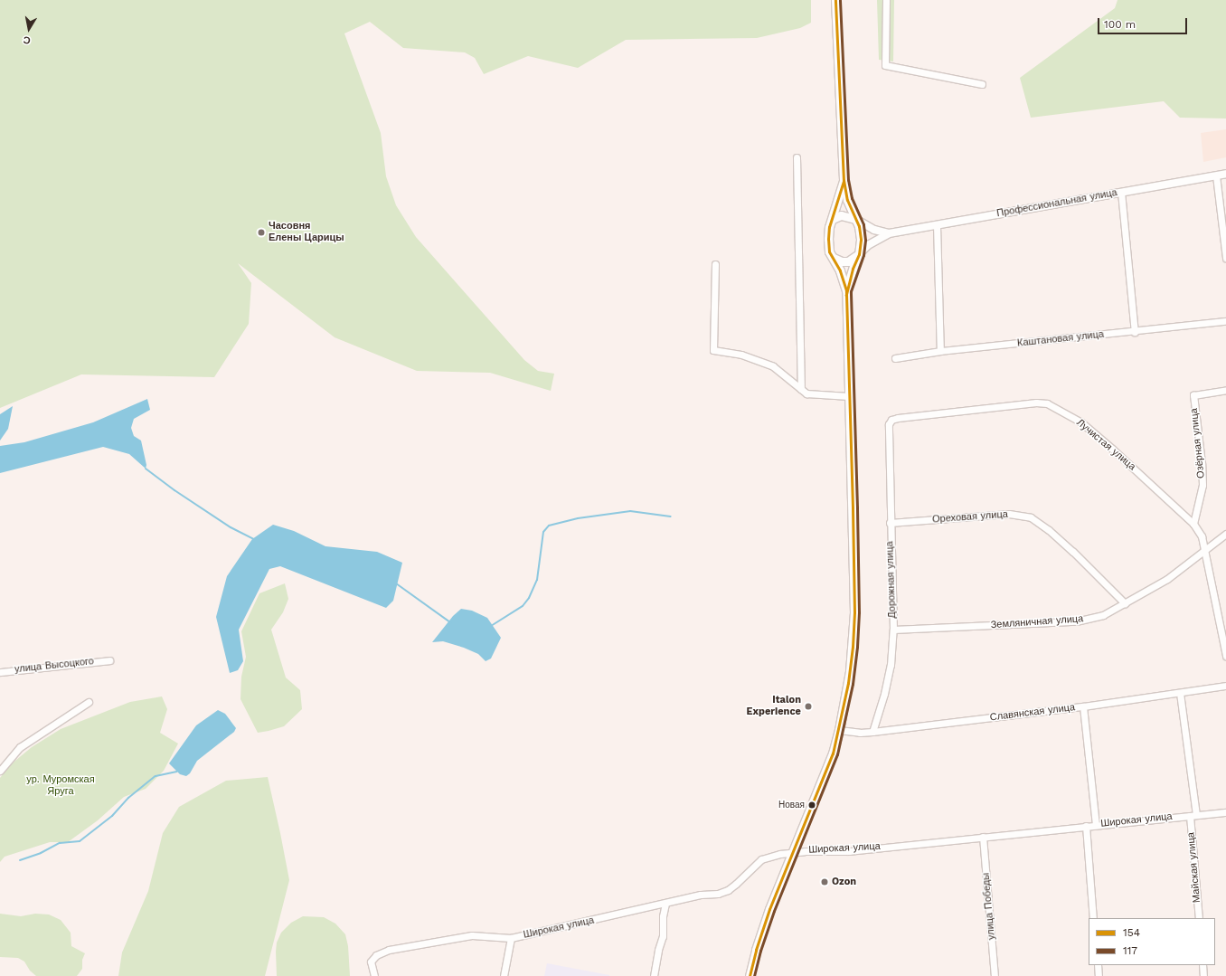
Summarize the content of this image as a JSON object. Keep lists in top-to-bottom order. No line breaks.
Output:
{"streets":{"street":["Профессиональная улица","Каштановая улица","Озёрная улица","Лучистая улица","Ореховая улица","Дорожная улица","Земляничная улица","улица Высоцкого","Славянская улица","Широкая улица","Майская улица","улица Победы"]},"crossings":[["Озёрная улица","Лучистая улица"],["Лучистая улица","Дорожная улица"],["Лучистая улица","Земляничная улица"],["Ореховая улица","Дорожная улица"],["Ореховая улица","Земляничная улица"],["Дорожная улица","Земляничная улица"],["Дорожная улица","Славянская улица"],["Славянская улица","Майская улица"],["Широкая улица","Майская улица"],["Широкая улица","улица Победы"]],"parks":["ур. Муромская Яруга"],"places":["Часовня Елены Царицы","Italon Experience","Новая","Ozon"],"lines":["transit line 154","transit line 117"],"legend":["154","117"],"scale_bar":"100 m","north":"bottom"}
